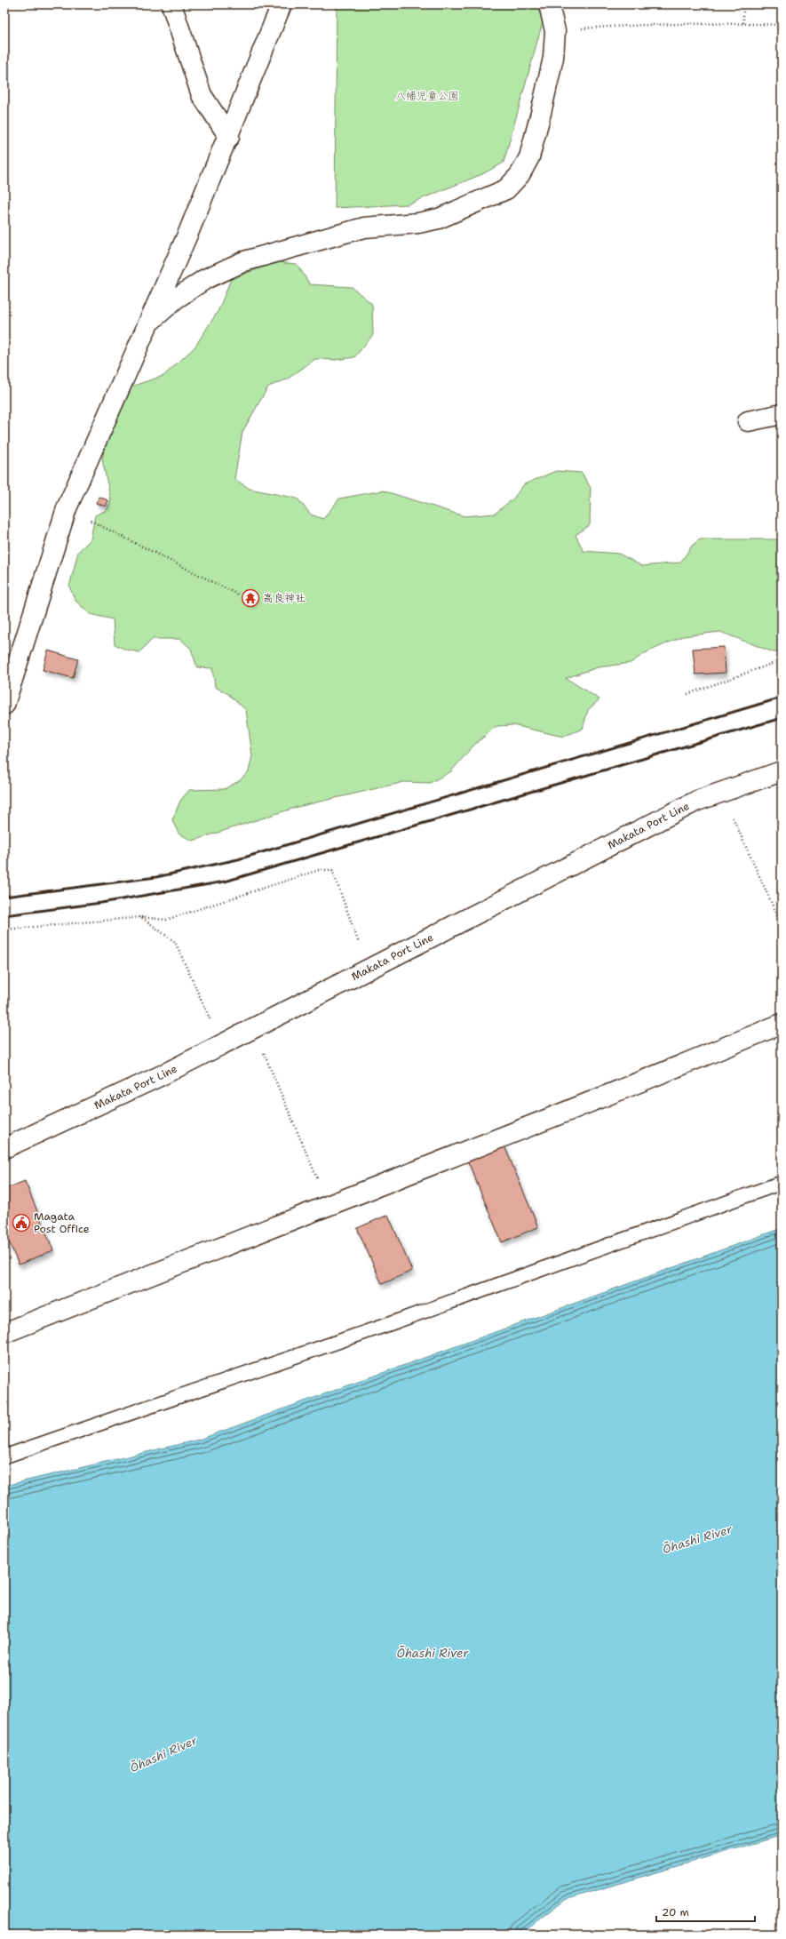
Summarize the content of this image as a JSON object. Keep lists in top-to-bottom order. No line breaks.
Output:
{"streets":{"street":["Makata Port Line"]},"water":["Ōhashi River"],"parks":["八幡児童公園"],"places":{"temple":["高良神社"],"public building":["Magata Post Office"]},"scale_bar":"20 m"}
